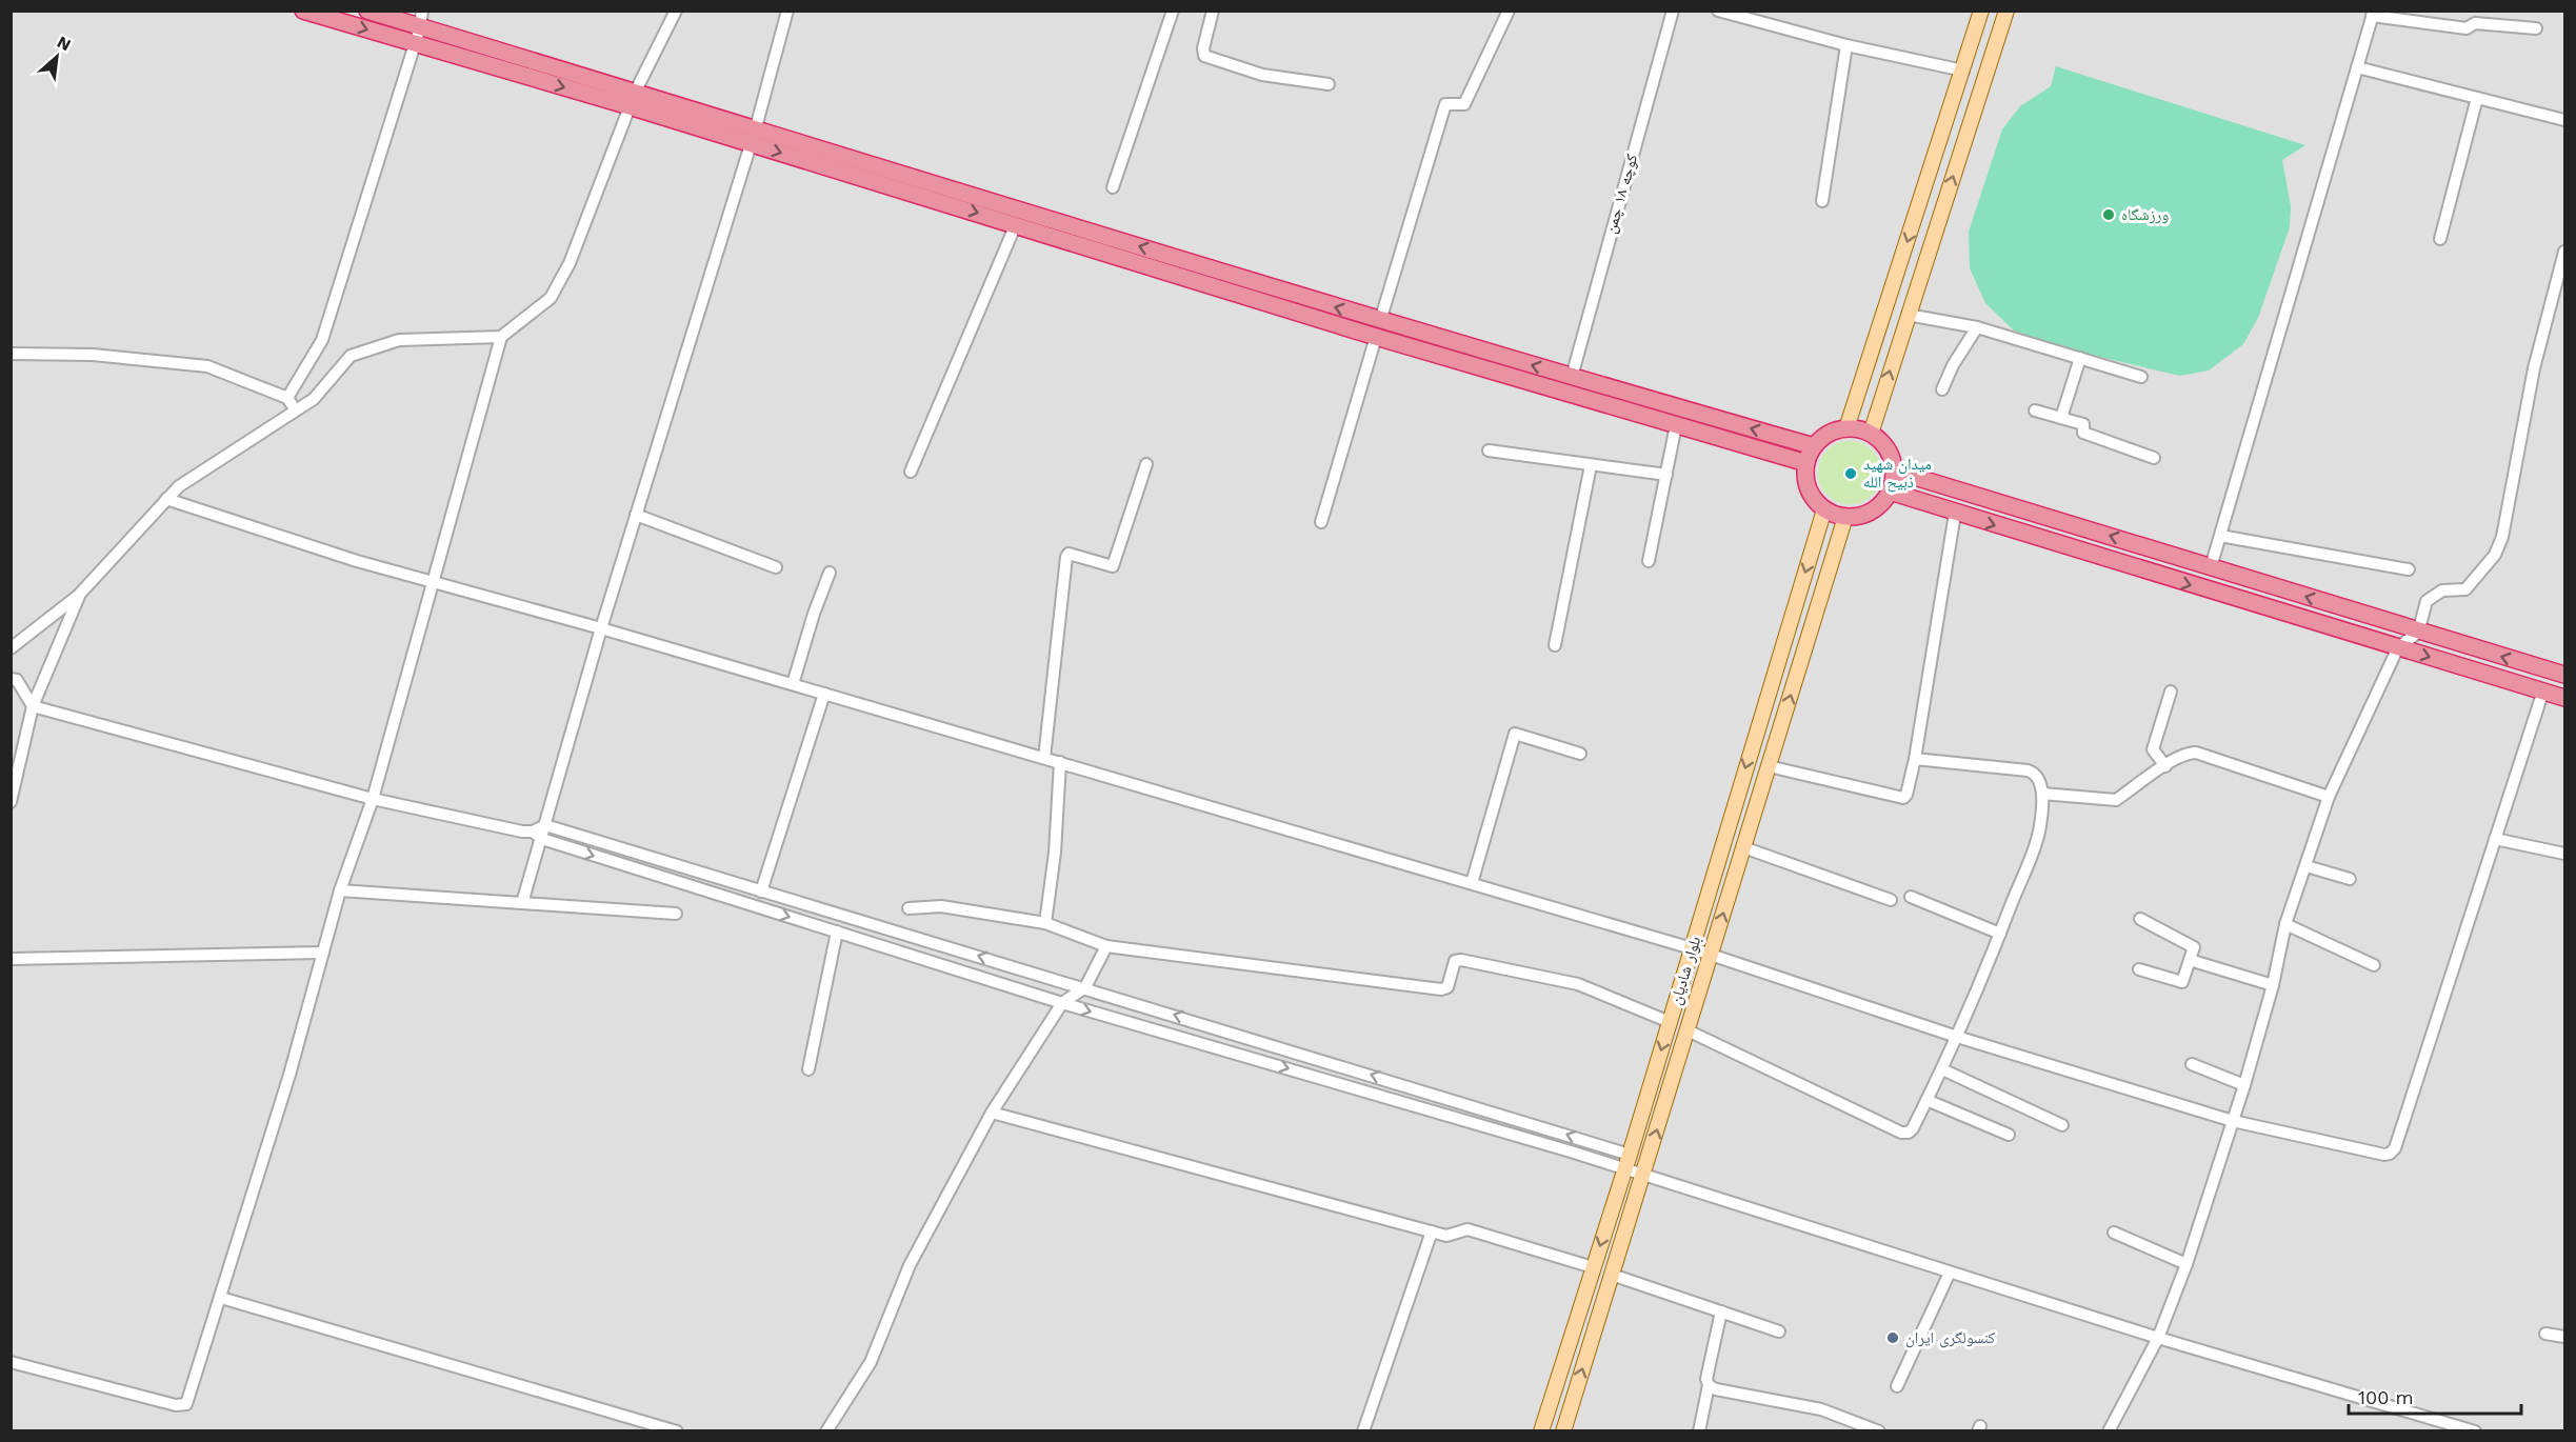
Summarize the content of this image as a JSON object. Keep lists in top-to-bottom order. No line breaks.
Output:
{"streets":{"main road":["بلوار شادیان"],"street":["كوچه ١٨ چمن"]},"places":["ورزشگاه","میدان شهید ذبیح الله","کنسولگری ایران"],"scale_bar":"100 m","north":"top right"}
